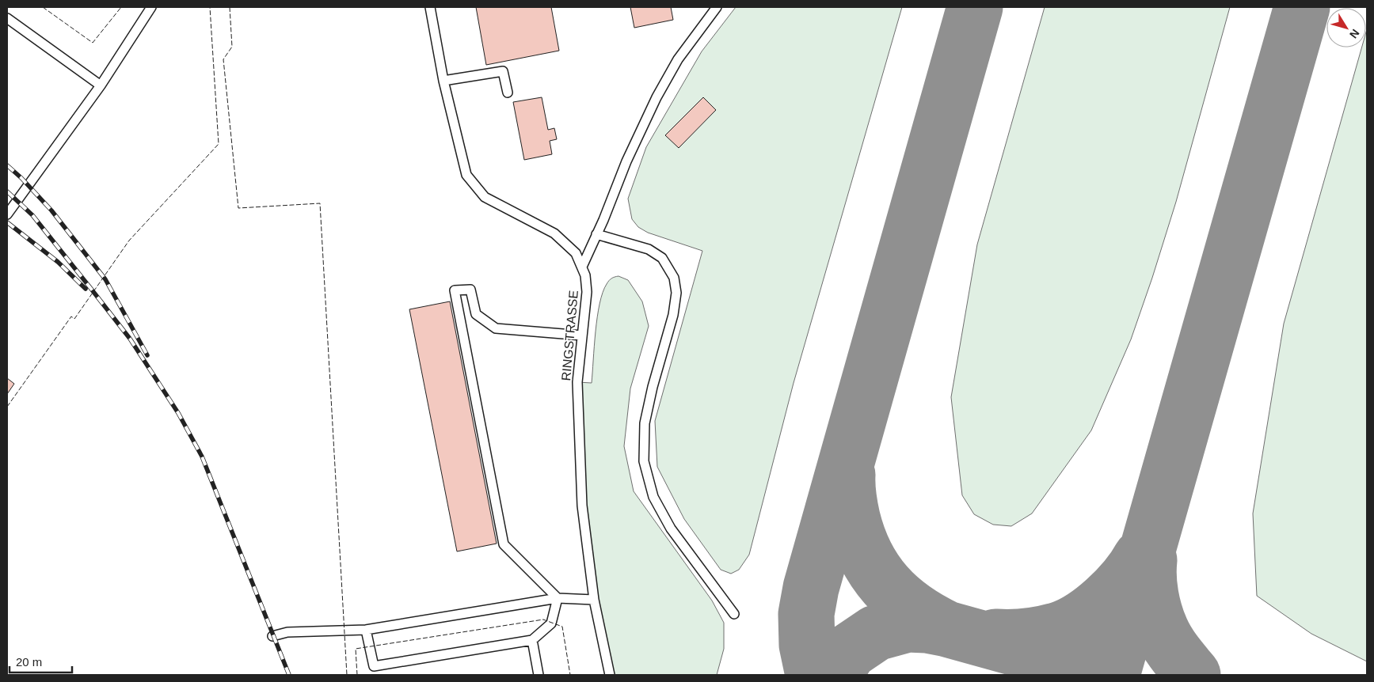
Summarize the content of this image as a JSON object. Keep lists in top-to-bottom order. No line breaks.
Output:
{"streets":{"lane":["RINGSTRASSE"]},"scale_bar":"20 m","north":"bottom right"}
